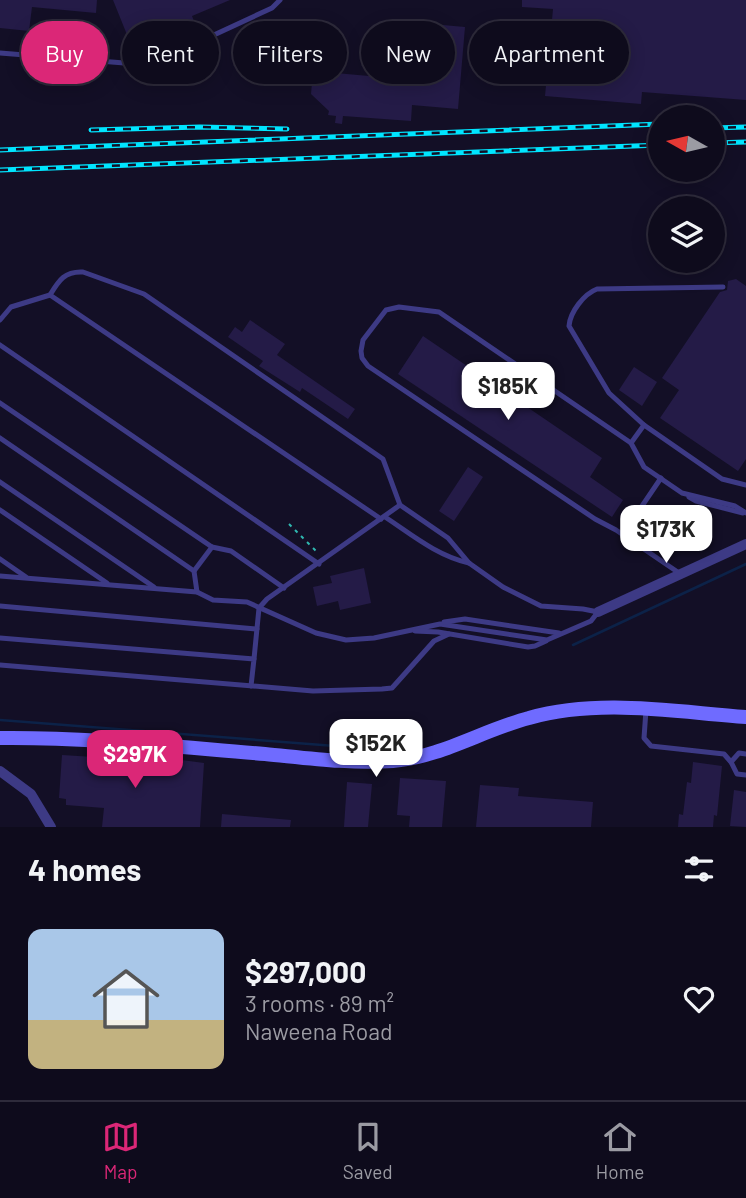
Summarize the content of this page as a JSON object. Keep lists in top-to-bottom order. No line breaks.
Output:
{"north":"left","page":{"chip":["Buy","Rent","Filters","New","Apartment"],"price":["$185K","$173K","$152K","$297K"],"heading":"4 homes","list":[{"name":"$297,000","note":"3 rooms · 89 m² · Naweena Road"}],"tabs":["Map","Saved","Home"]}}
